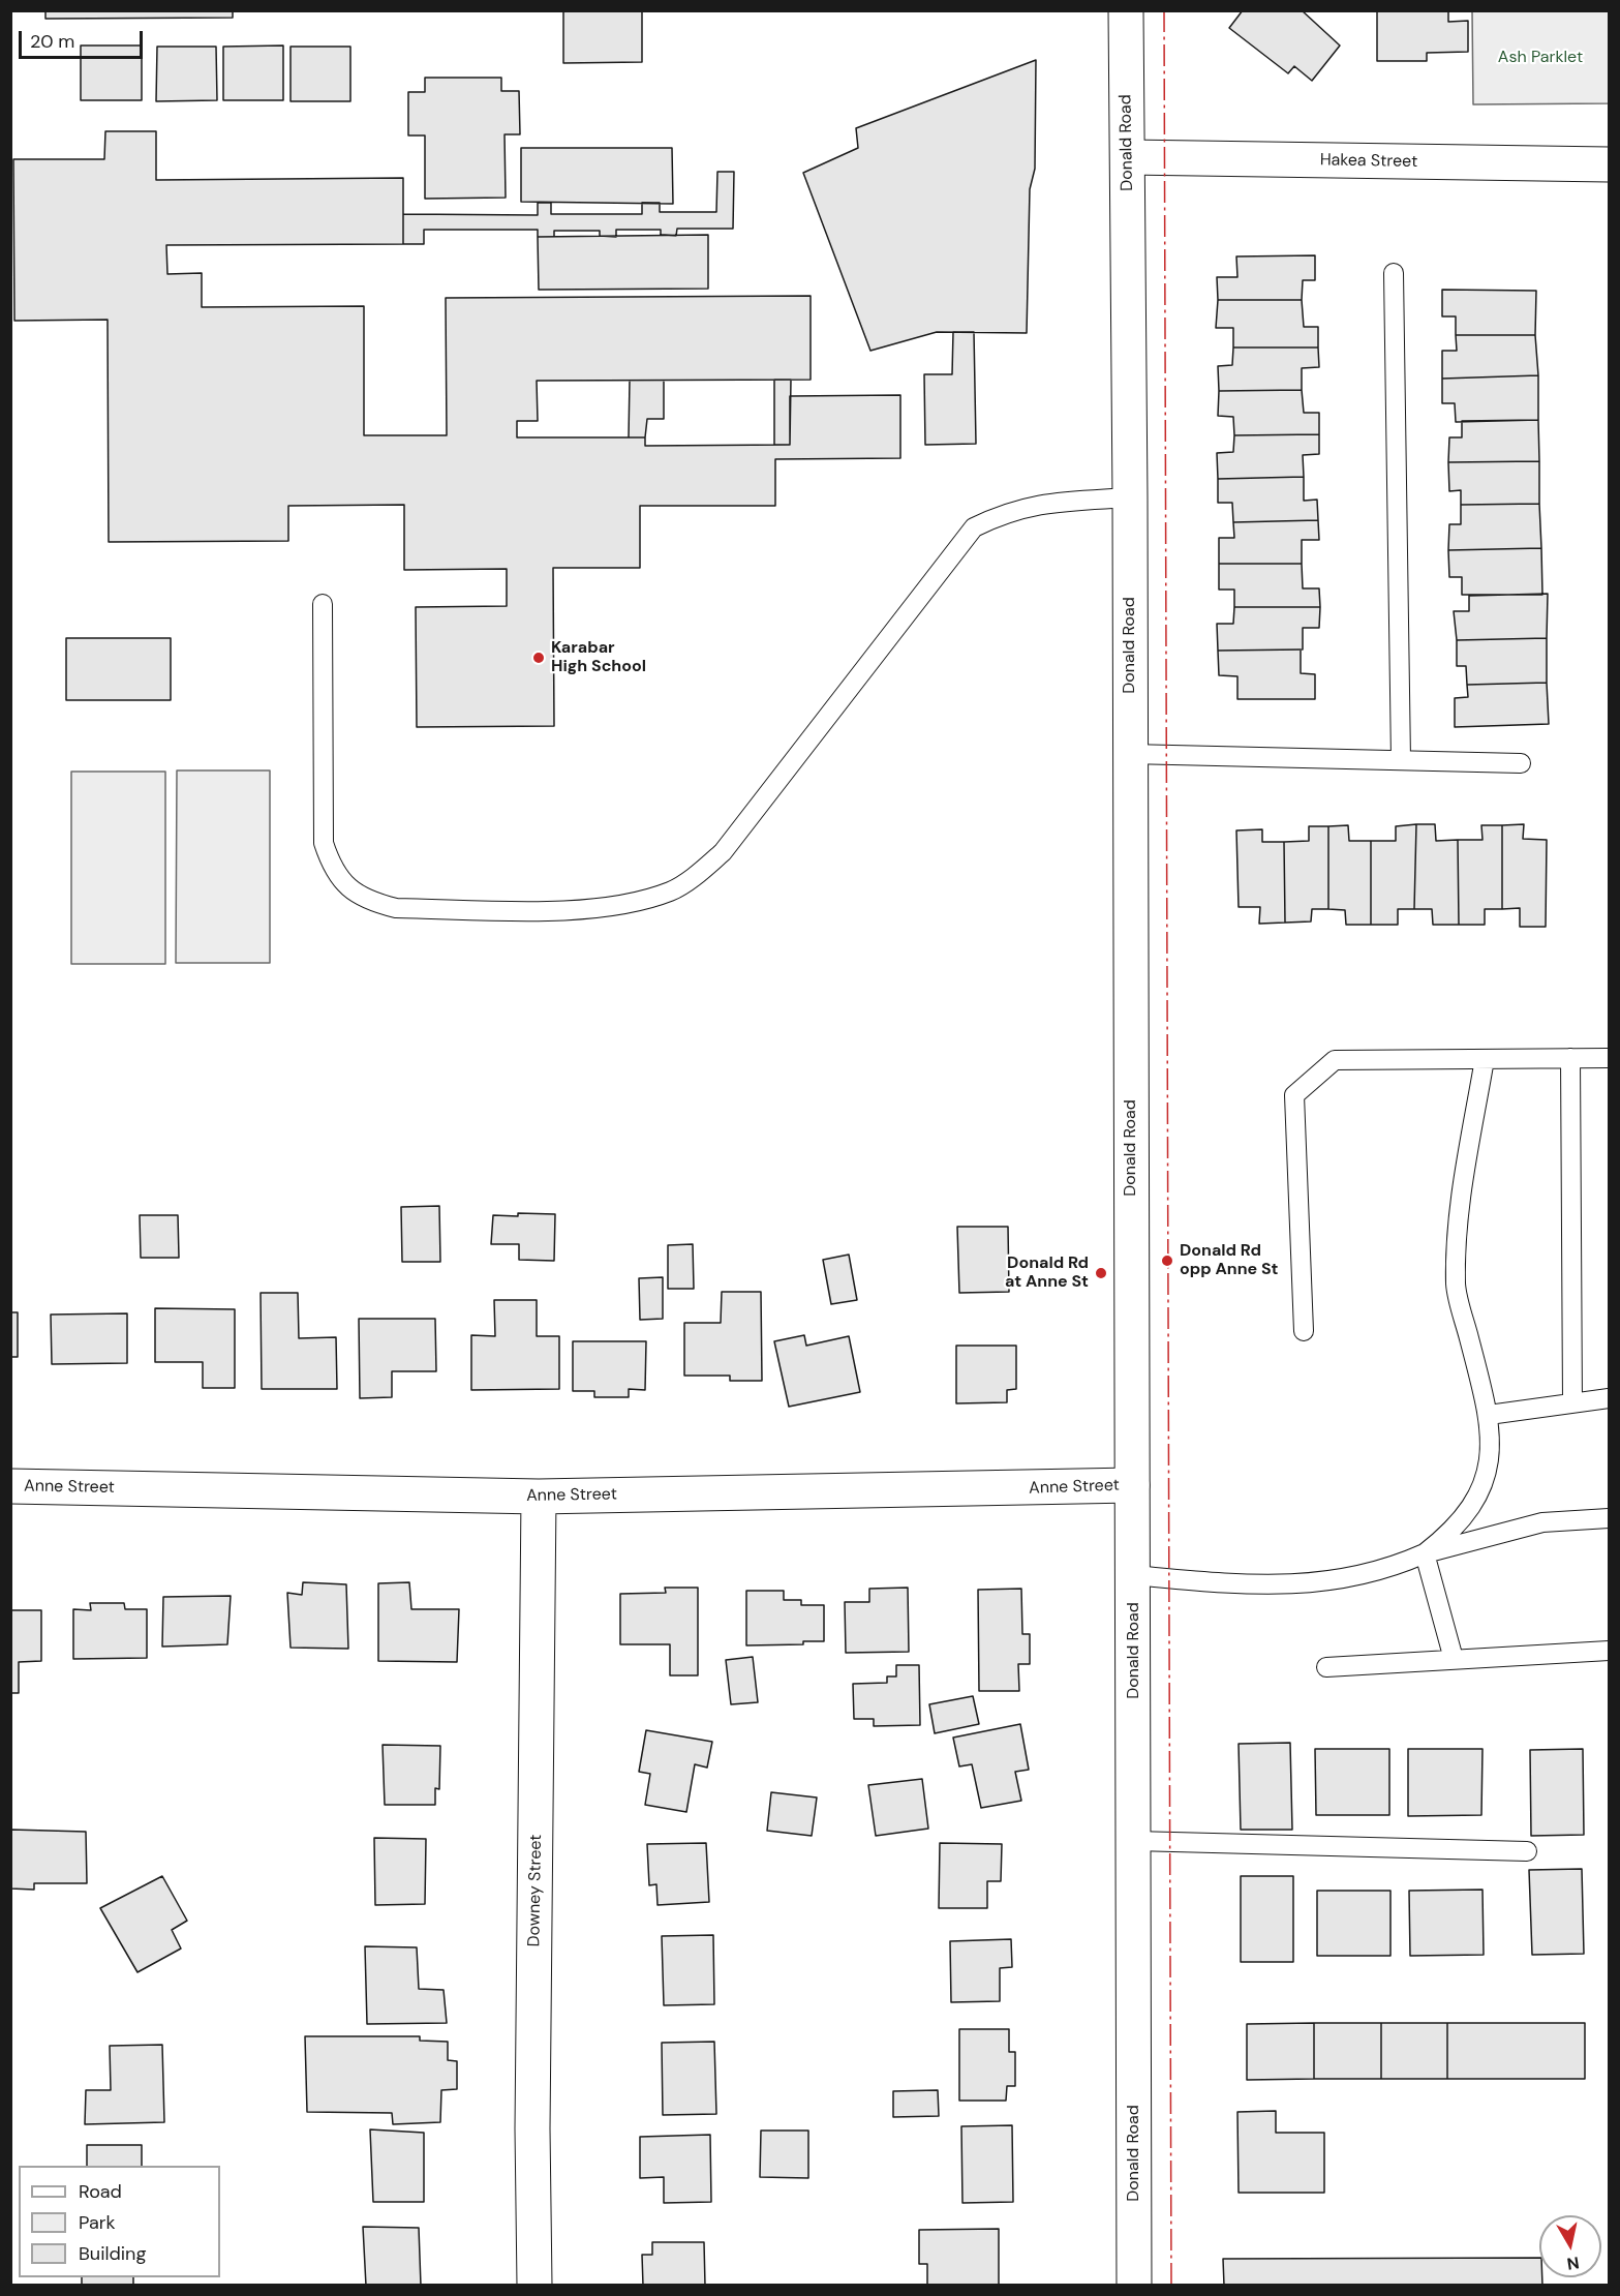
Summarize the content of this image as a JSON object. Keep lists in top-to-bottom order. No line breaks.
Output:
{"streets":{"street":["Donald Road","Hakea Street","Anne Street","Downey Street"]},"crossings":[["Donald Road","Hakea Street"],["Donald Road","Anne Street"],["Anne Street","Downey Street"]],"parks":["Ash Parklet"],"places":["Karabar High School","Donald Rd opp Anne St","Donald Rd at Anne St"],"legend":["Road","Park","Building"],"scale_bar":"20 m","north":"bottom"}
